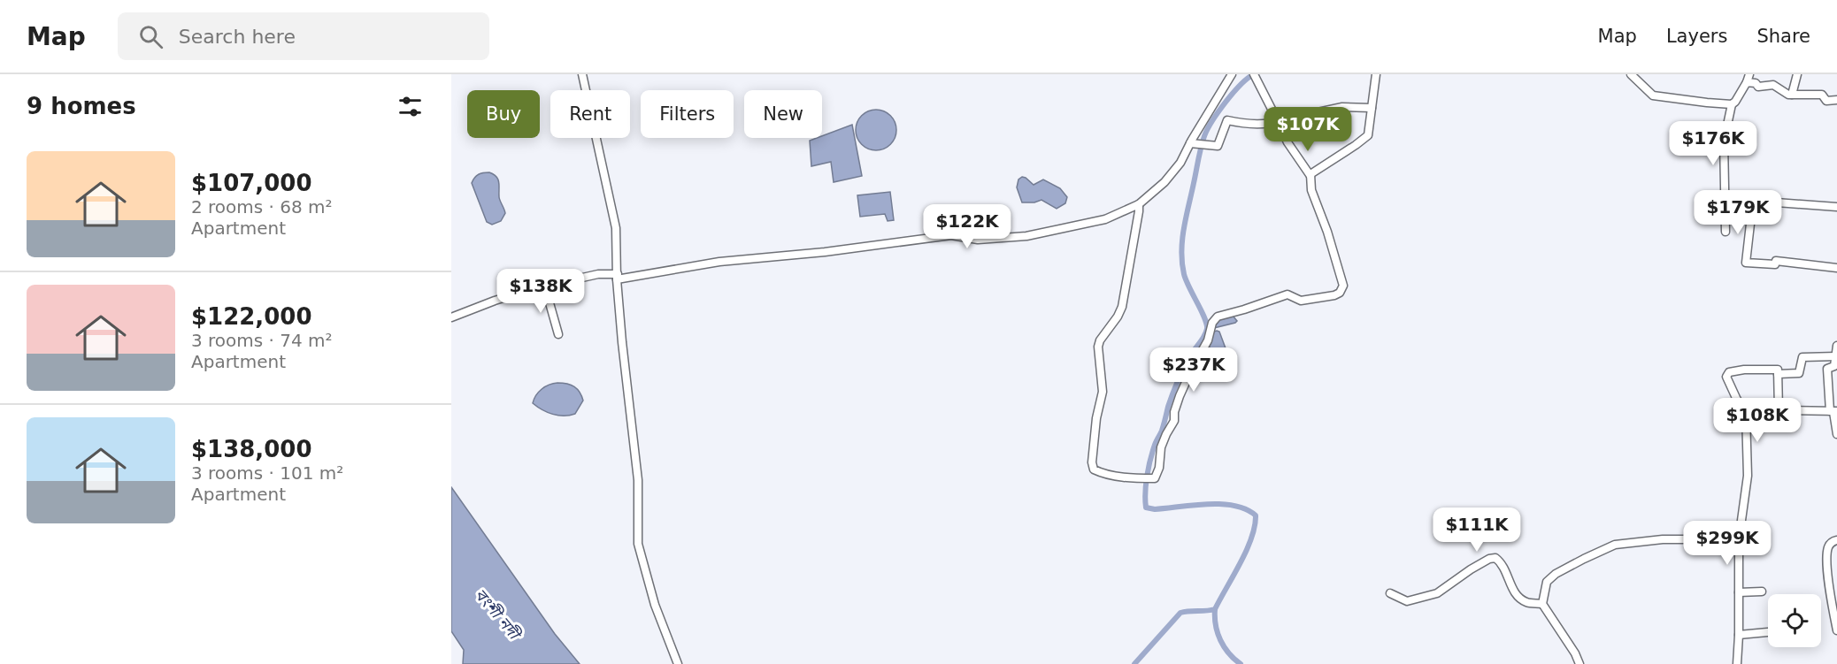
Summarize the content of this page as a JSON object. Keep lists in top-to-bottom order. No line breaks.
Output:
{"water":["বংশী নদী"],"page":{"header":"Map","search":"Search here","nav":["Map","Layers","Share"],"heading":"9 homes","chip":["Buy","Rent","Filters","New"],"price":["$107K","$176K","$179K","$122K","$138K","$237K","$108K","$111K","$299K"],"list":[{"name":"$107,000","note":"2 rooms · 68 m² · Apartment"},{"name":"$122,000","note":"3 rooms · 74 m² · Apartment"},{"name":"$138,000","note":"3 rooms · 101 m² · Apartment"}]}}
